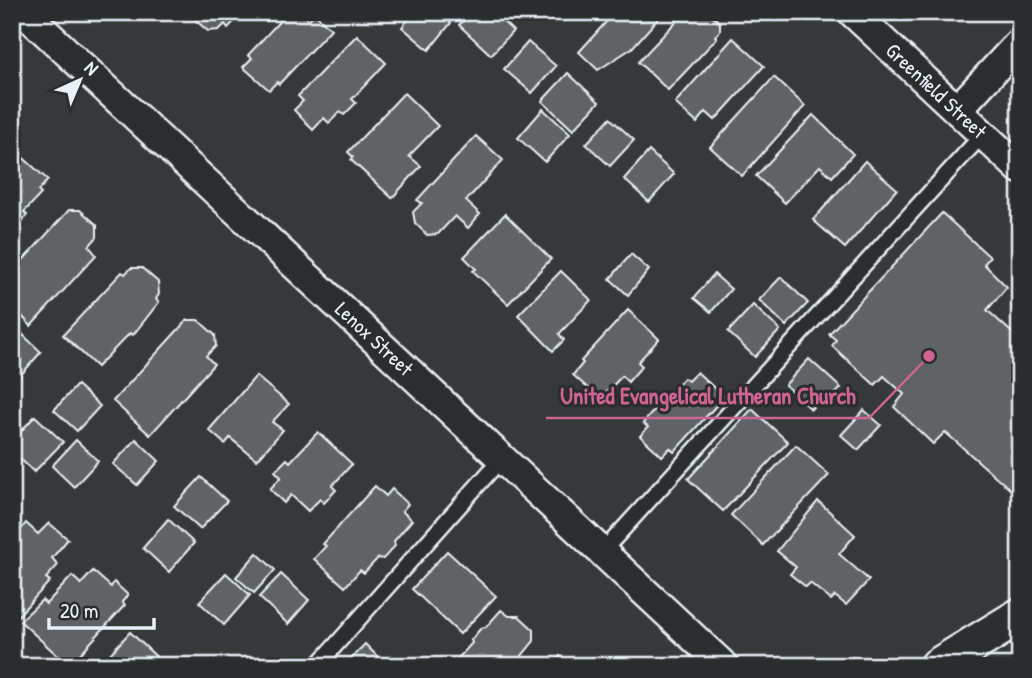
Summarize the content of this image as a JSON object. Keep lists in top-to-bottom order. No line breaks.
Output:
{"streets":{"street":["Greenfield Street","Lenox Street"]},"places":["United Evangelical Lutheran Church"],"scale_bar":"20 m","north":"top right"}
